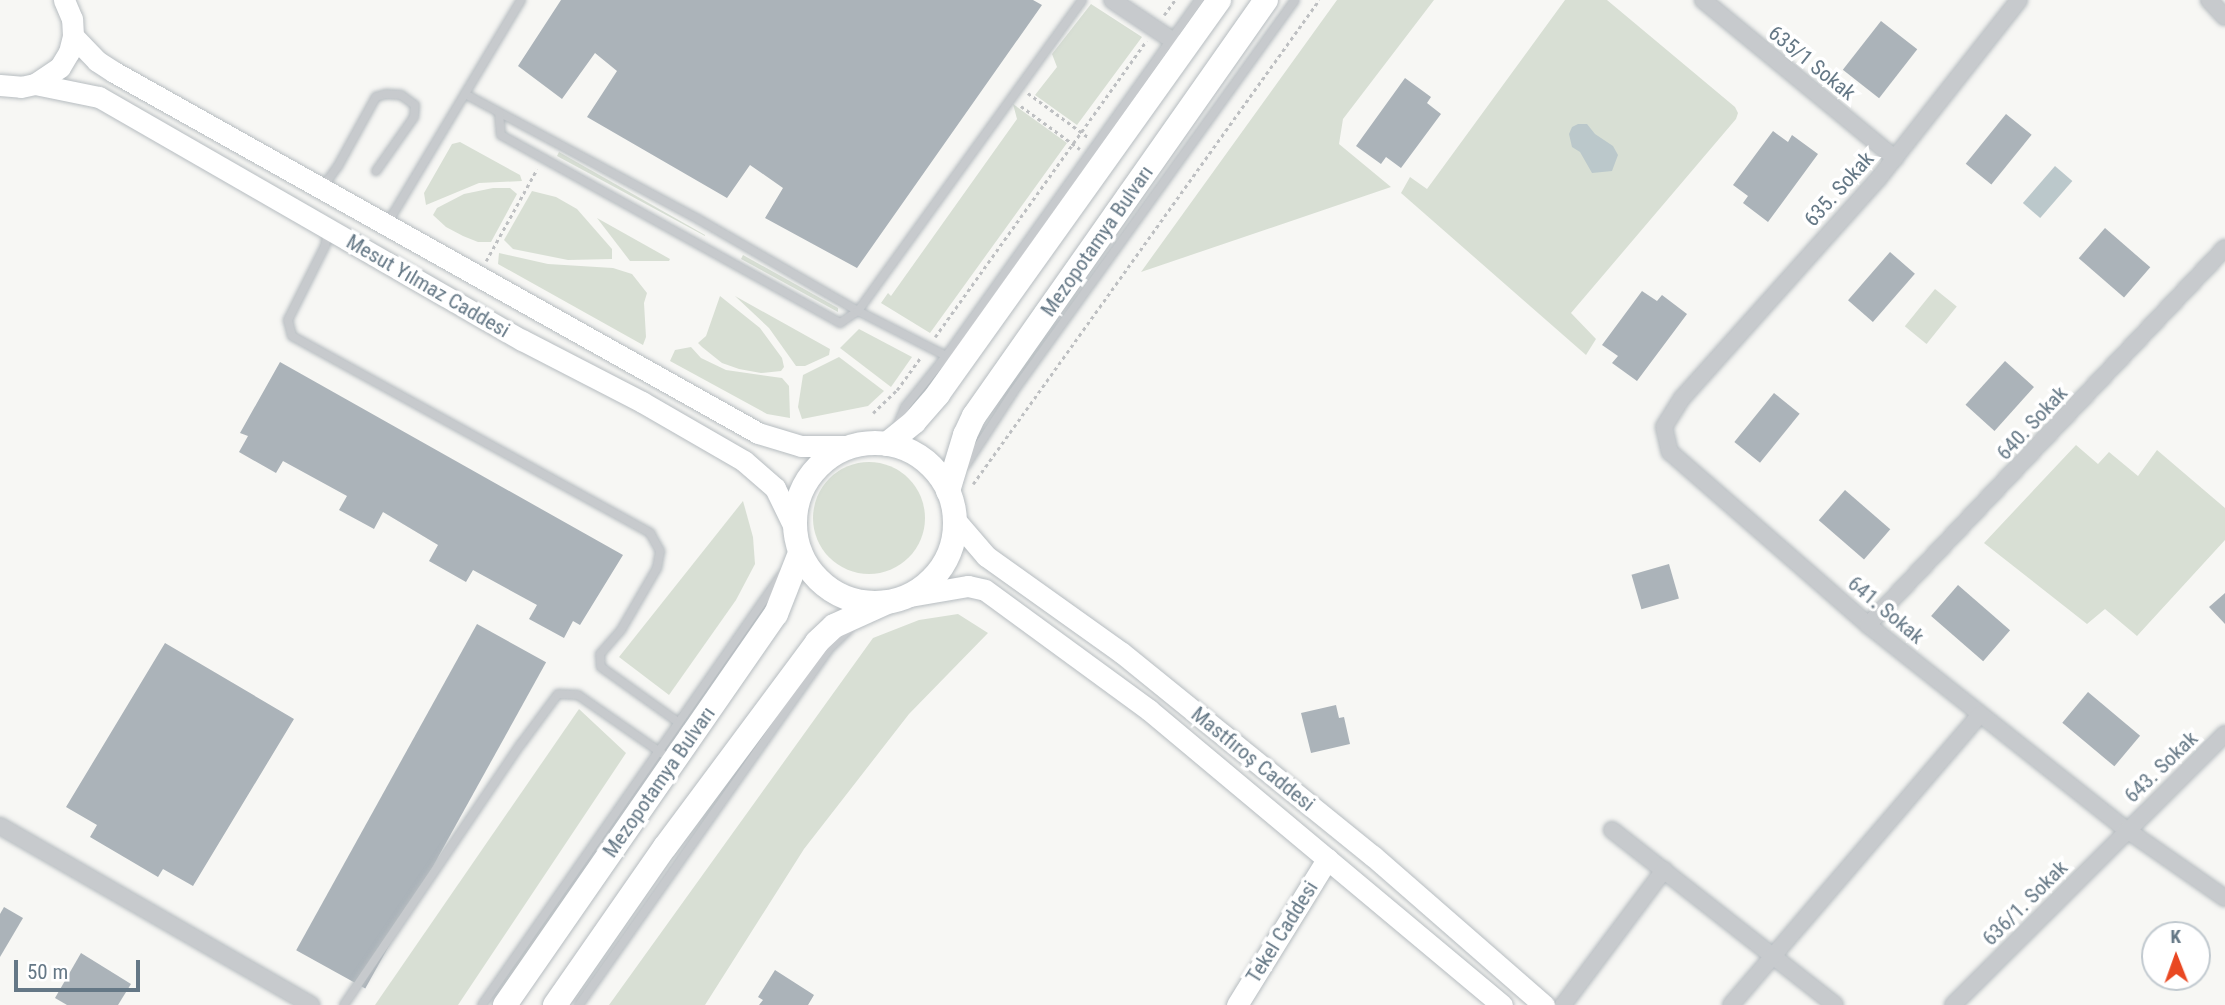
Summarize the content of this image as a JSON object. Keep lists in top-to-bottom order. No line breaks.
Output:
{"streets":{"main road":["Mezopotamya Bulvarı","Mesut Yılmaz Caddesi","Mastfıroş Caddesi","Tekel Caddesi"],"street":["635/1 Sokak","635. Sokak","640. Sokak","641. Sokak","643. Sokak","636/1. Sokak"]},"crossings":[["635/1 Sokak","635. Sokak"],["635. Sokak","641. Sokak"],["Mezopotamya Bulvarı","Mesut Yılmaz Caddesi"],["Mezopotamya Bulvarı","Mastfıroş Caddesi"],["Mesut Yılmaz Caddesi","Mastfıroş Caddesi"],["640. Sokak","641. Sokak"],["641. Sokak","643. Sokak"],["641. Sokak","636/1. Sokak"],["Mastfıroş Caddesi","Tekel Caddesi"],["643. Sokak","636/1. Sokak"]],"scale_bar":"50 m","north":"top"}
